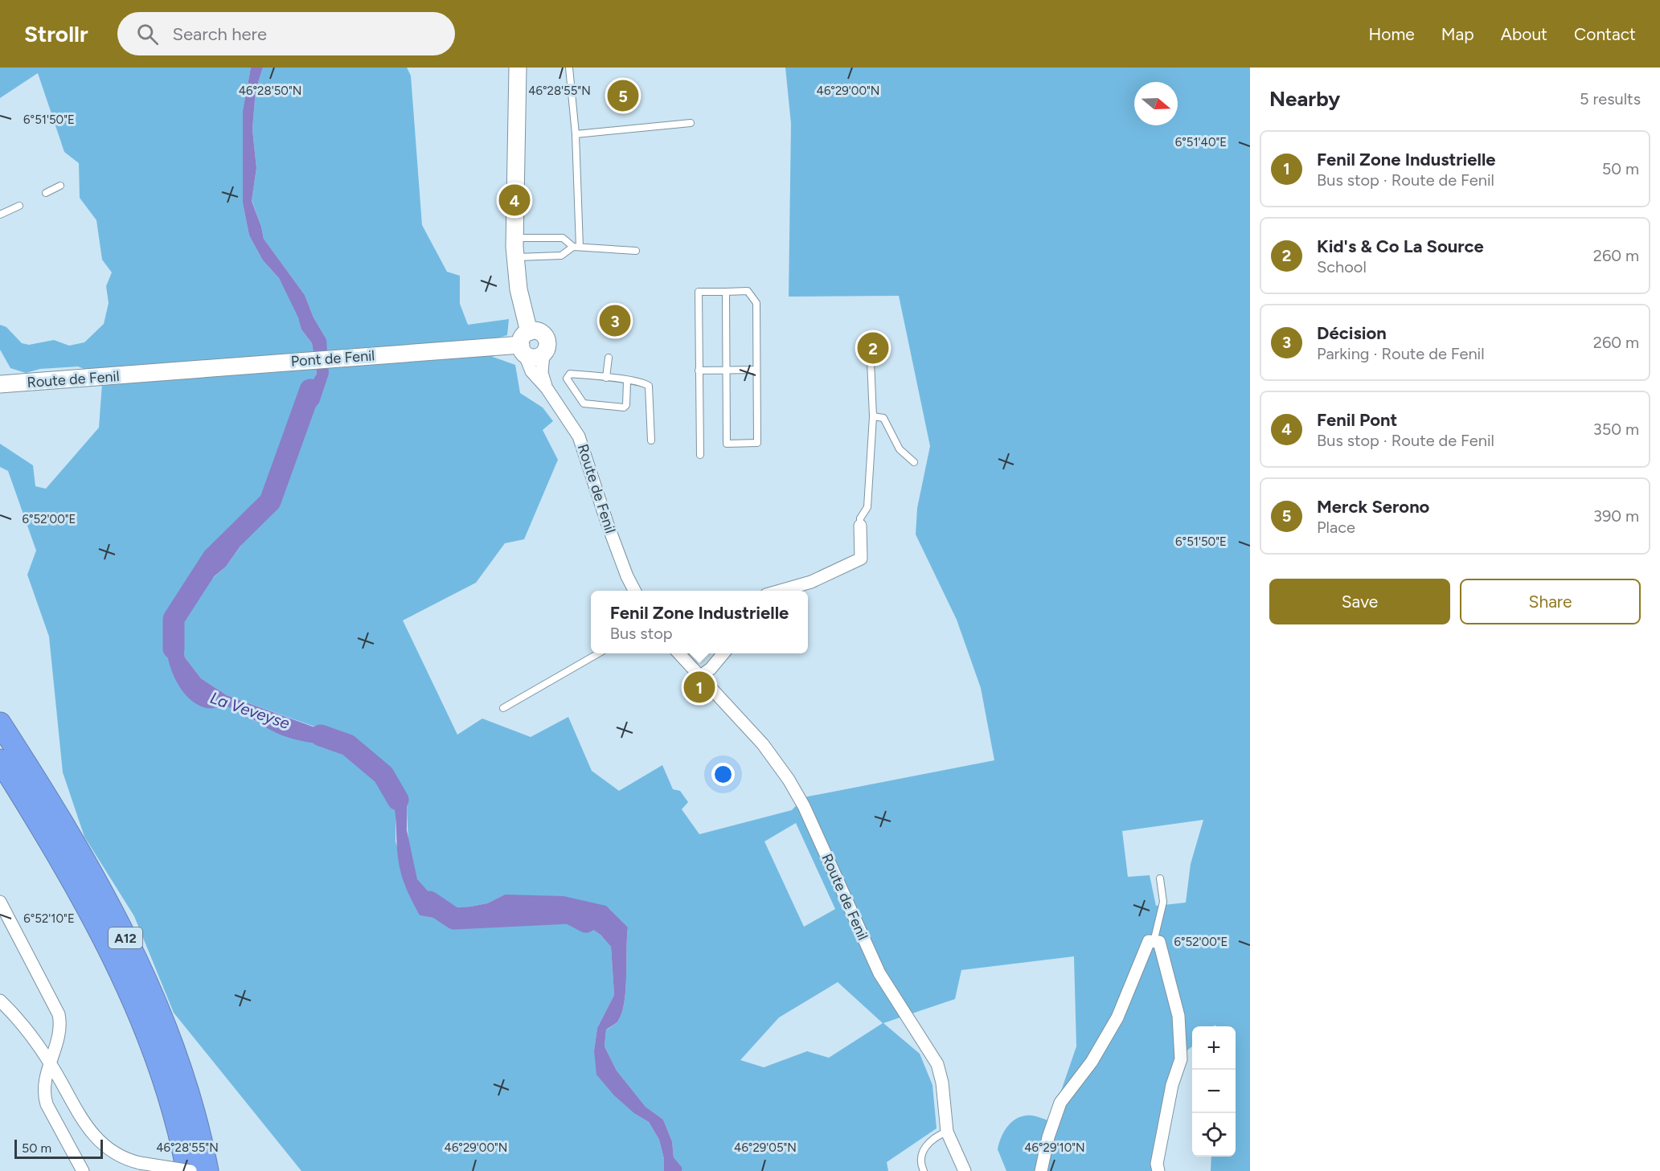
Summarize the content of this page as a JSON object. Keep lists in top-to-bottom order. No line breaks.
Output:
{"streets":{"highway":["A12"],"street":["Pont de Fenil","Route de Fenil"]},"crossings":[["Pont de Fenil","Route de Fenil"]],"water":["La Veveyse"],"scale_bar":"50 m","north":"right","page":{"header":"Strollr","search":"Search here","nav":["Home","Map","About","Contact"],"heading":["Nearby","5 results"],"pins":["5","4","3","2","1"],"list":[{"mark":"1","name":"Fenil Zone Industrielle","note":"Bus stop · Route de Fenil","value":"50 m"},{"mark":"2","name":"Kid's & Co La Source","note":"School","value":"260 m"},{"mark":"3","name":"Décision","note":"Parking · Route de Fenil","value":"260 m"},{"mark":"4","name":"Fenil Pont","note":"Bus stop · Route de Fenil","value":"350 m"},{"mark":"5","name":"Merck Serono","note":"Place","value":"390 m"}],"buttons":["Save","Share"],"popup":["Fenil Zone Industrielle","Bus stop"],"map_buttons":["+","−"],"scale":"50 m"},"coordinates":["46°28'50\"N","46°28'55\"N","46°29'00\"N","6°51'50\"E","6°51'40\"E","6°52'00\"E","6°52'10\"E","46°29'05\"N","46°29'10\"N"]}
